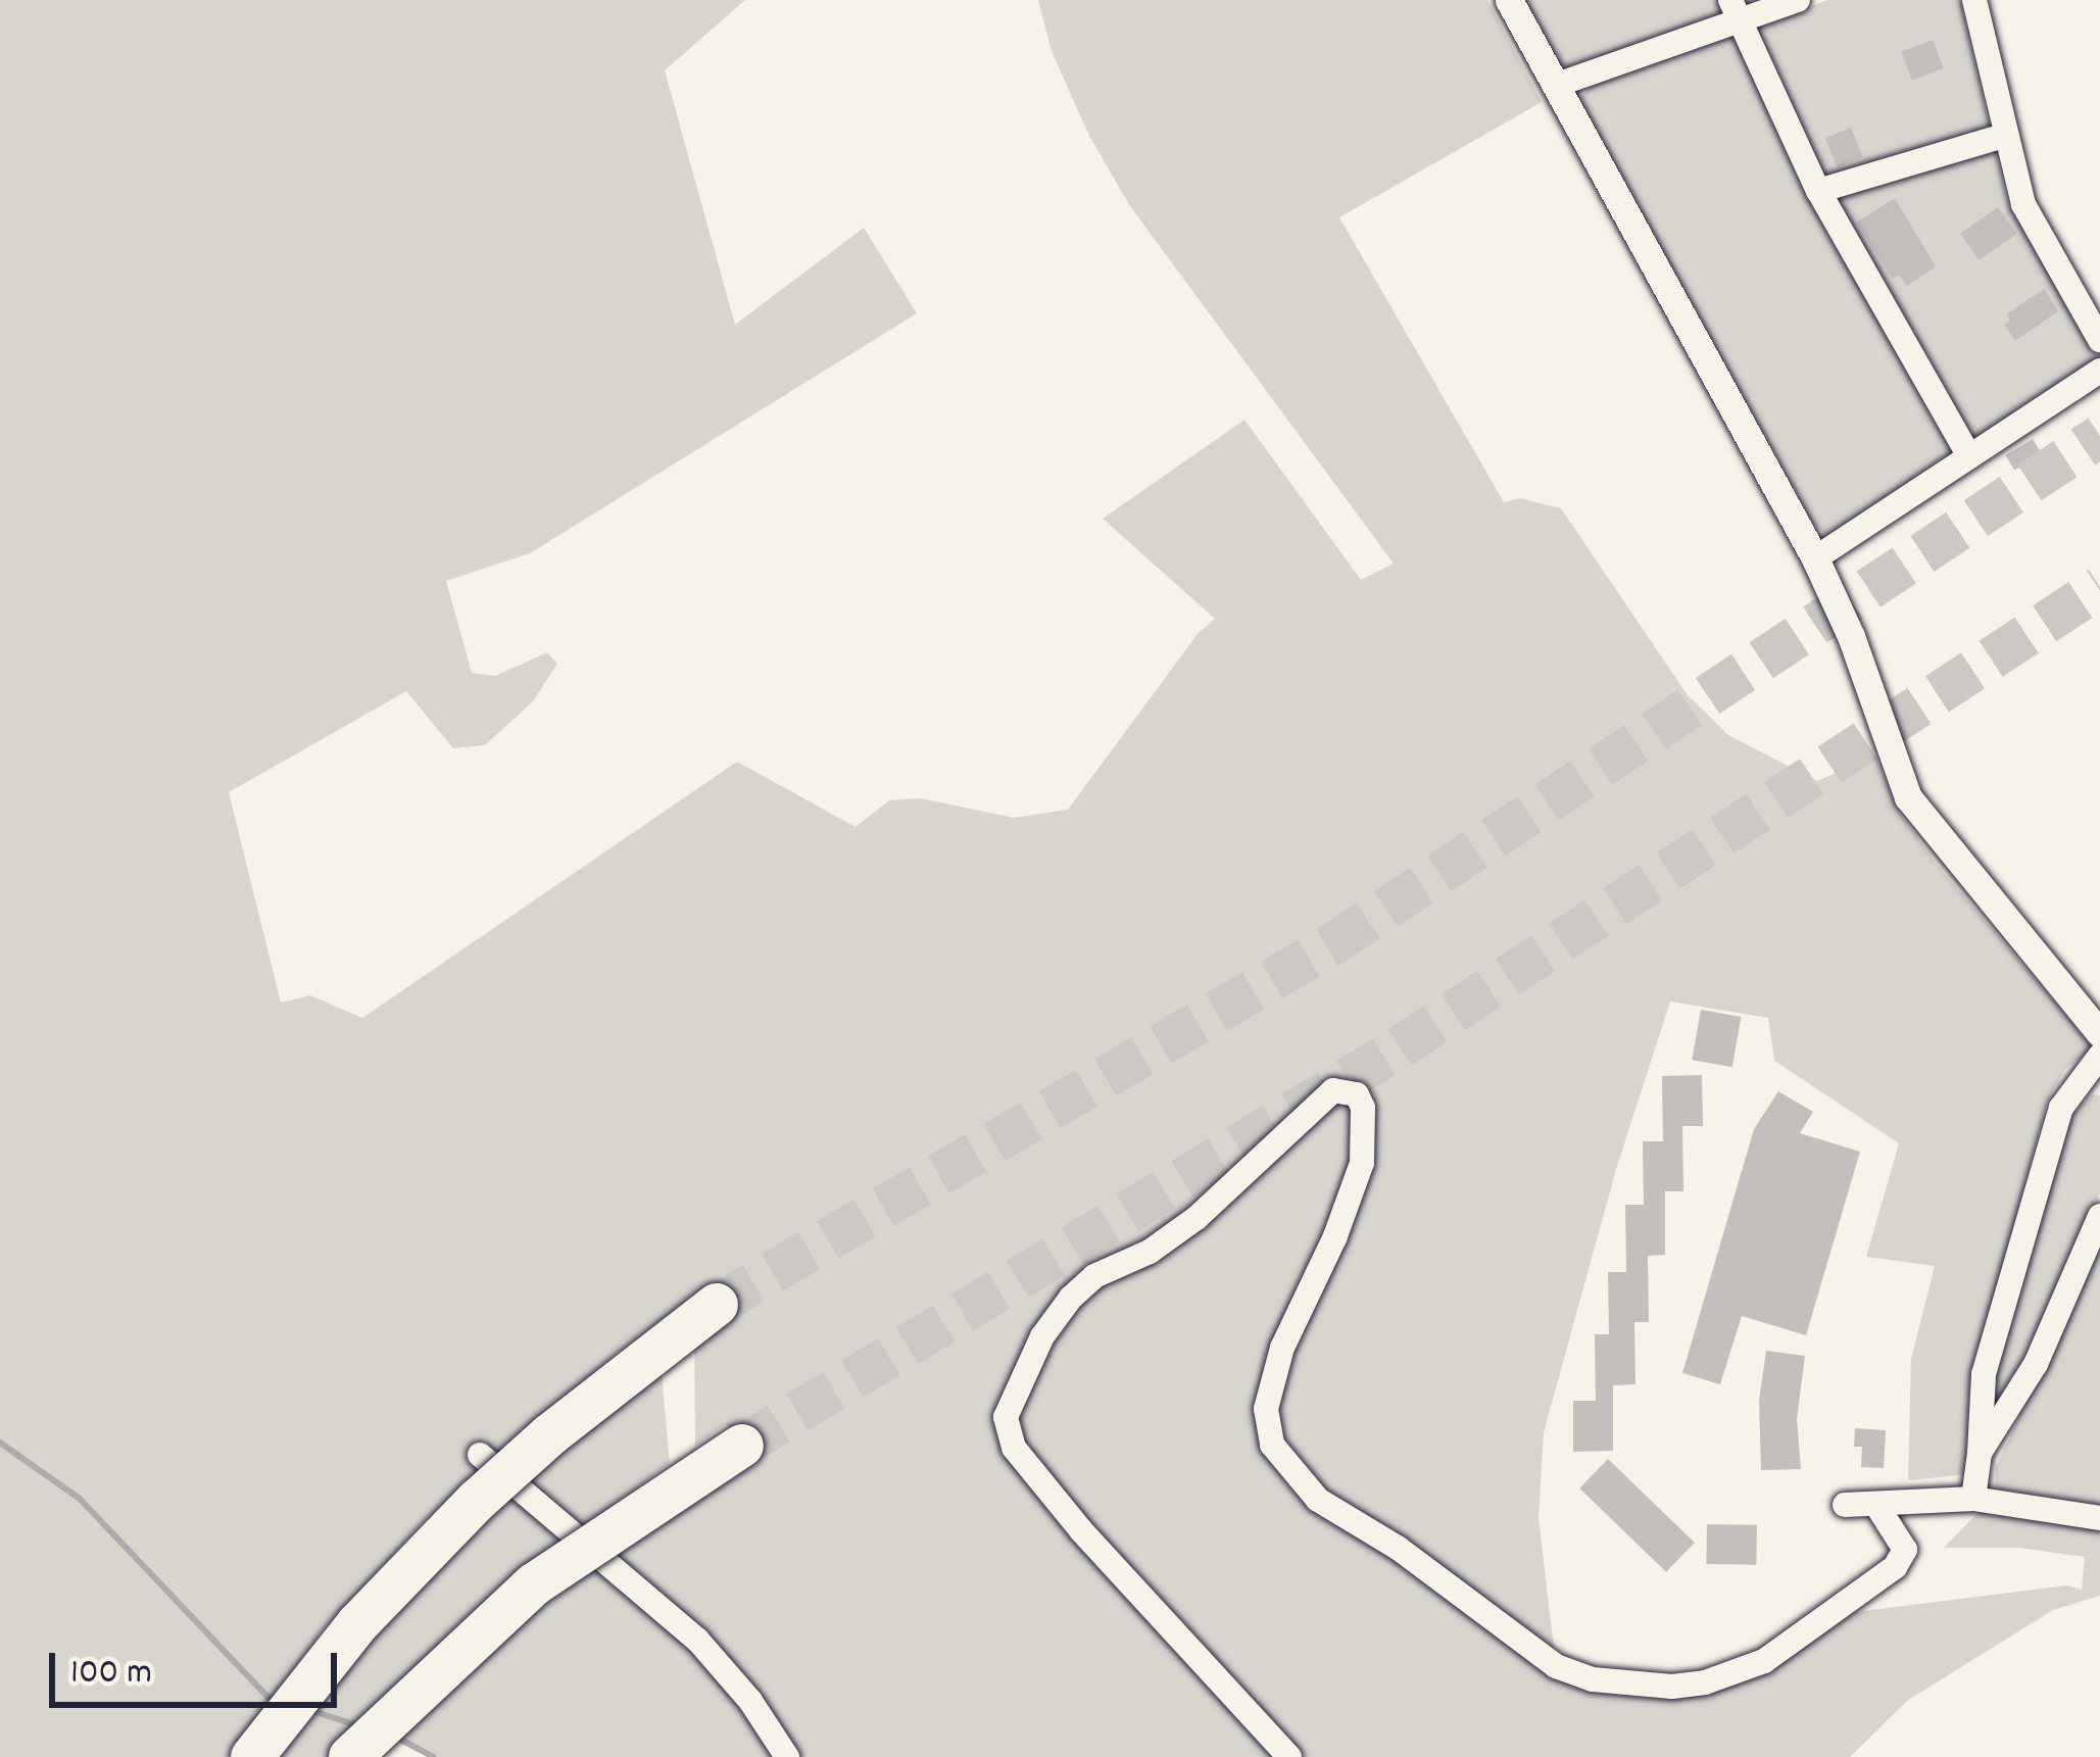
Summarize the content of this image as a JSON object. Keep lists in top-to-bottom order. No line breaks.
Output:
{"scale_bar":"100 m"}
